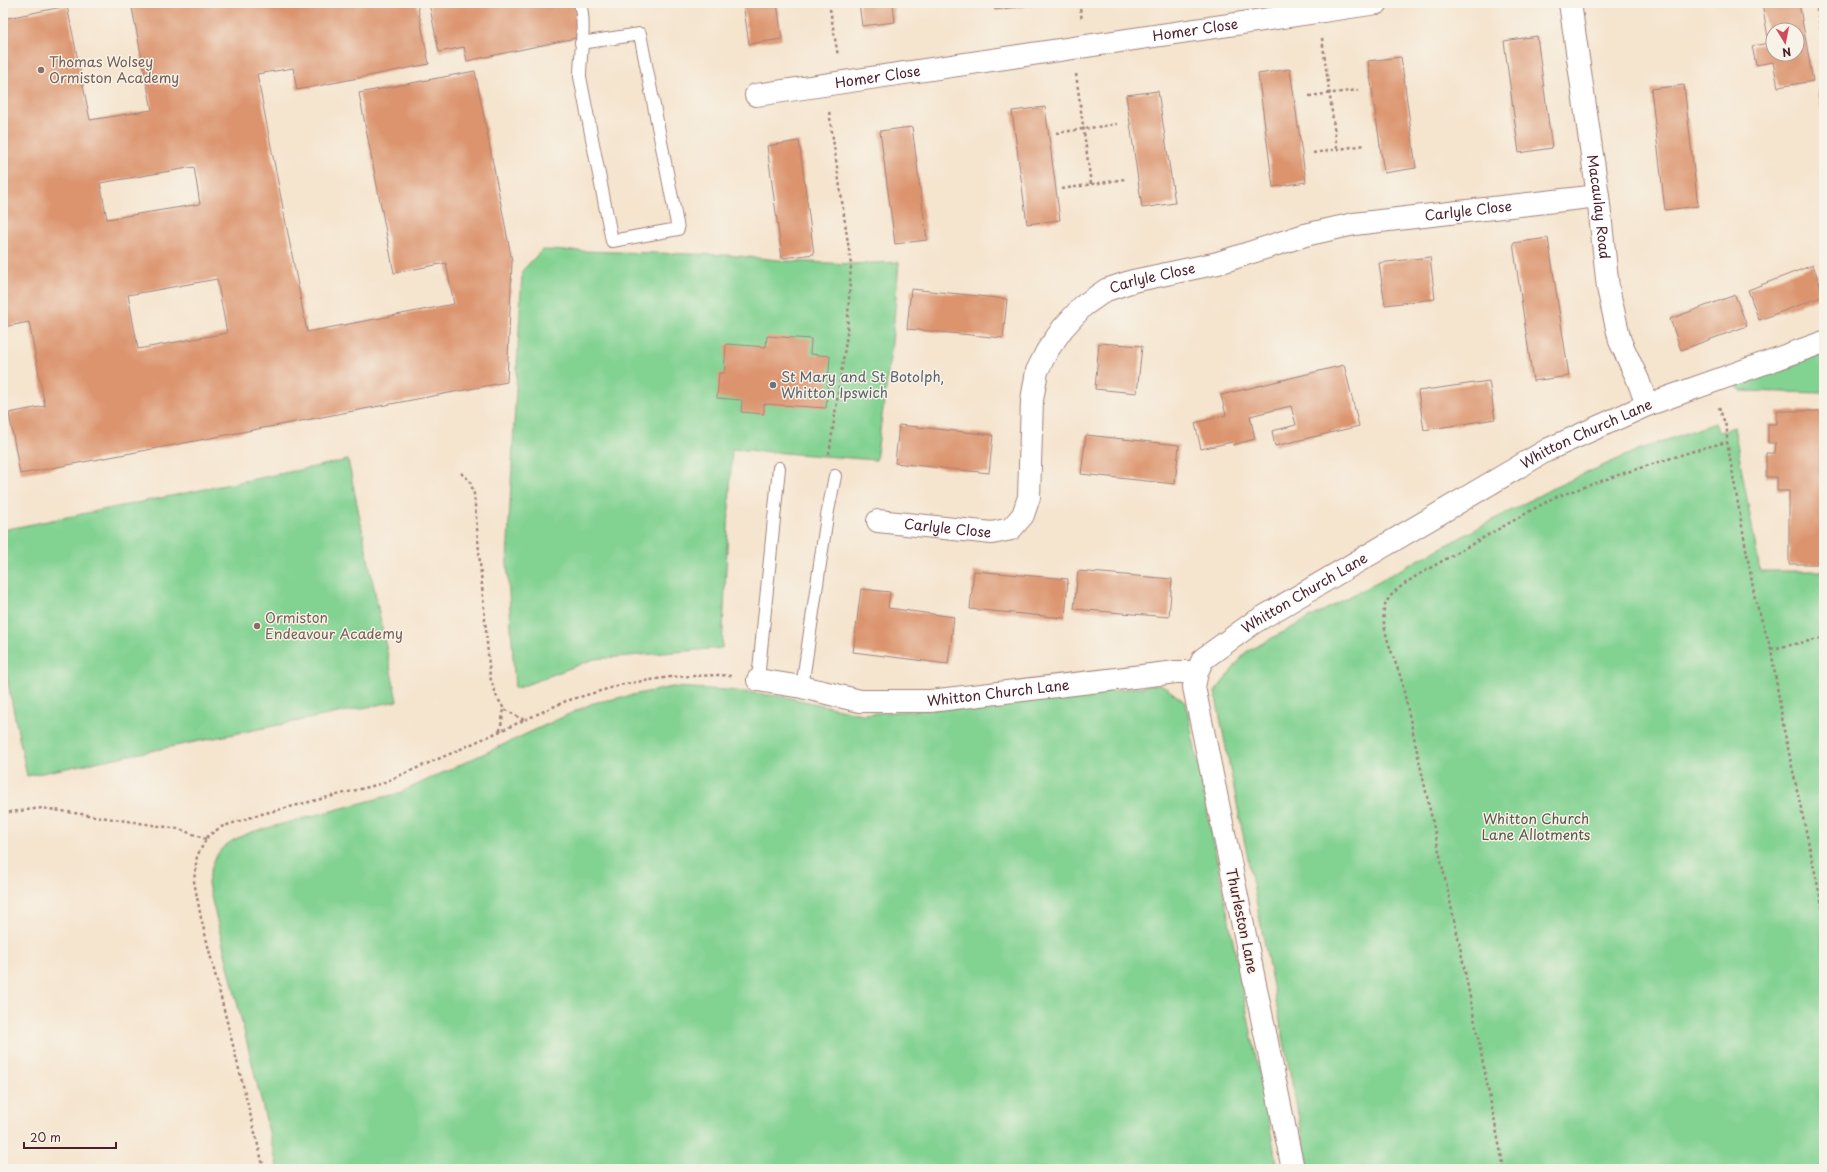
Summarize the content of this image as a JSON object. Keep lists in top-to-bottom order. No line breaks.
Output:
{"streets":{"street":["Homer Close","Macaulay Road","Carlyle Close","Whitton Church Lane","Thurleston Lane"]},"crossings":[["Macaulay Road","Carlyle Close"],["Macaulay Road","Whitton Church Lane"],["Whitton Church Lane","Thurleston Lane"]],"parks":["Whitton Church Lane Allotments"],"places":["Thomas Wolsey Ormiston Academy","St Mary and St Botolph, Whitton Ipswich","Ormiston Endeavour Academy"],"scale_bar":"20 m","north":"bottom"}
